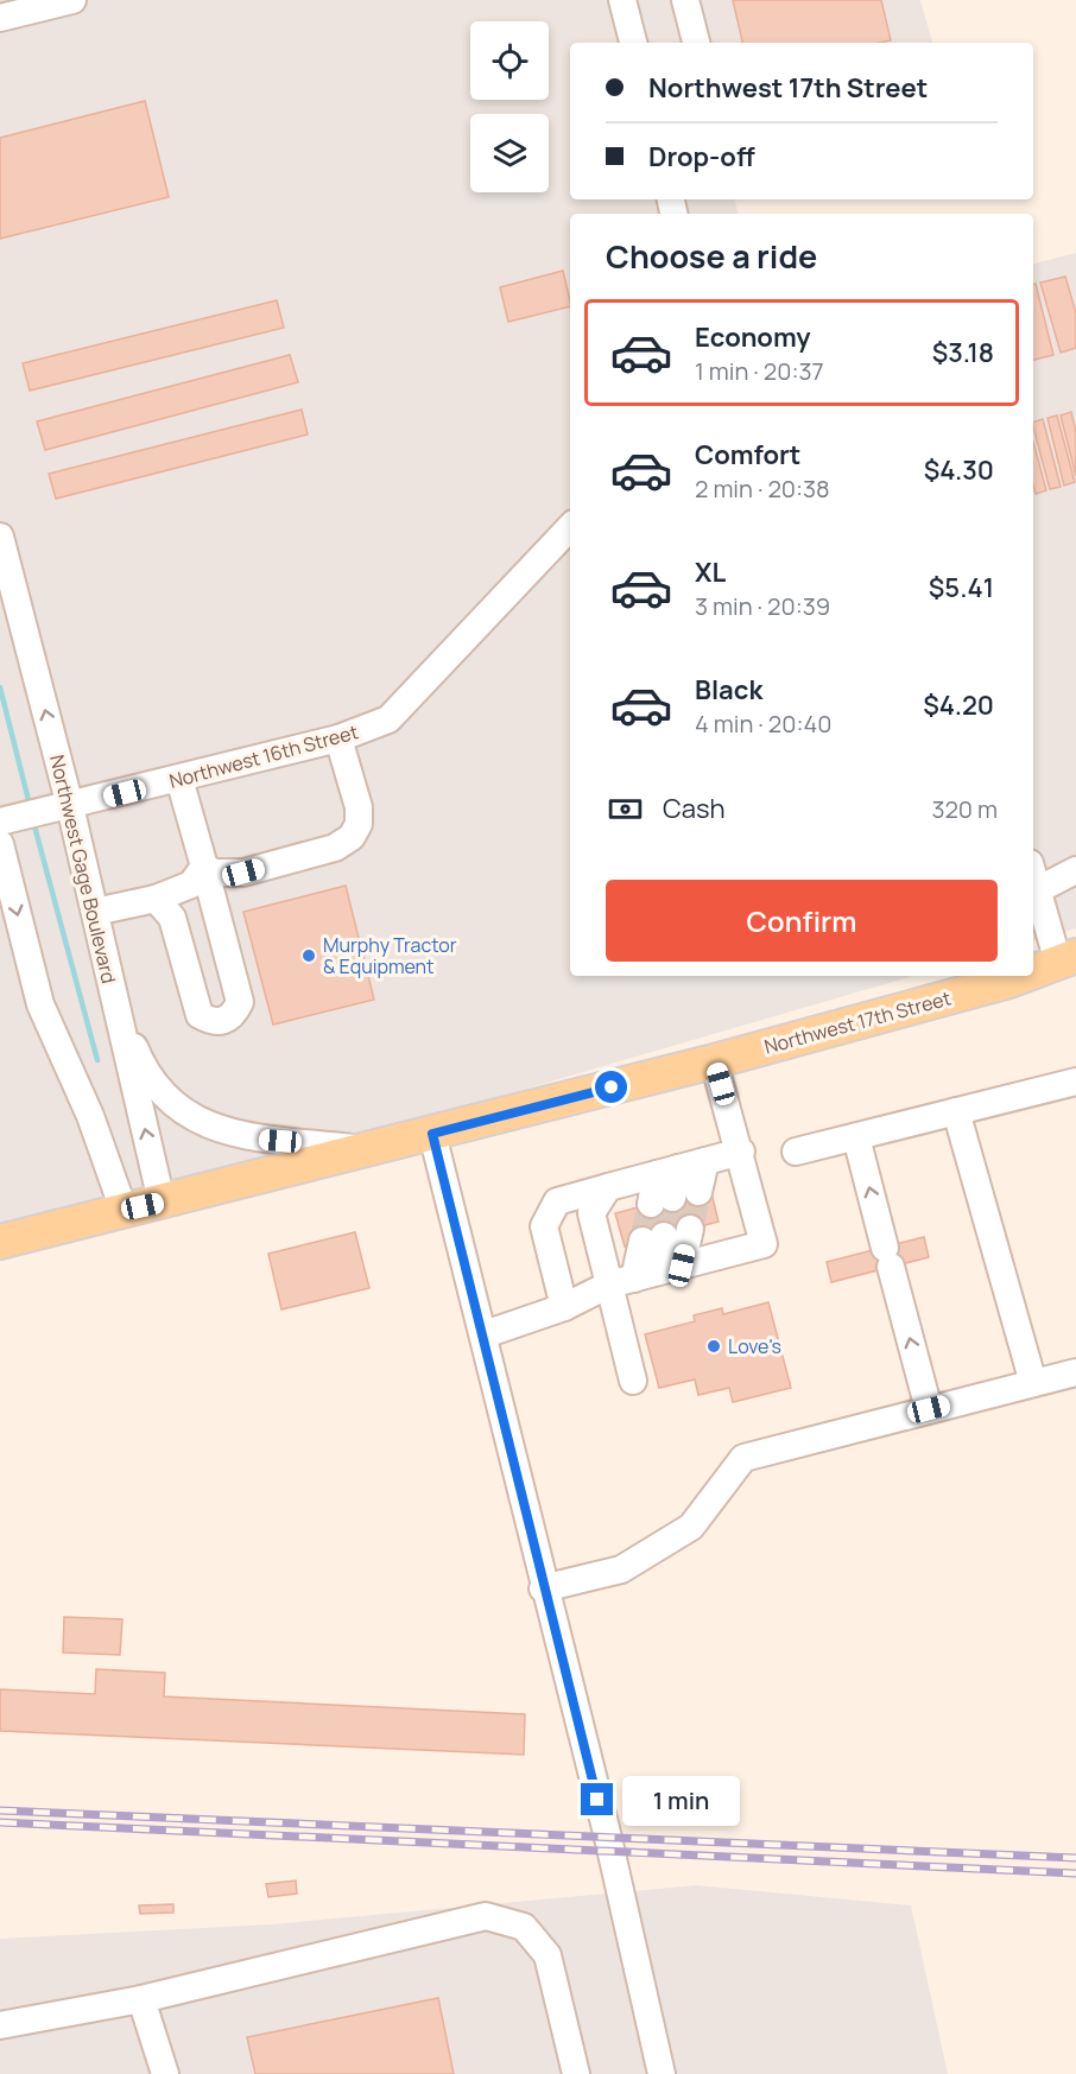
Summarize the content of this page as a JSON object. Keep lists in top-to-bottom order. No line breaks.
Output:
{"streets":{"main road":["Northwest 17th Street"],"street":["Northwest 16th Street","Northwest Gage Boulevard"]},"crossings":[["Northwest 16th Street","Northwest Gage Boulevard"],["Northwest Gage Boulevard","Northwest 17th Street"]],"places":["Murphy Tractor & Equipment","Love's"],"page":{"banner":["Northwest 17th Street","Drop-off"],"heading":"Choose a ride","list":[{"name":"Economy","note":"1 min · 20:37","value":"$3.18"},{"name":"Comfort","note":"2 min · 20:38","value":"$4.30"},{"name":"XL","note":"3 min · 20:39","value":"$5.41"},{"name":"Black","note":"4 min · 20:40","value":"$4.20"}],"pay":["Cash","320 m"],"buttons":"Confirm","bubble":"1 min"}}
